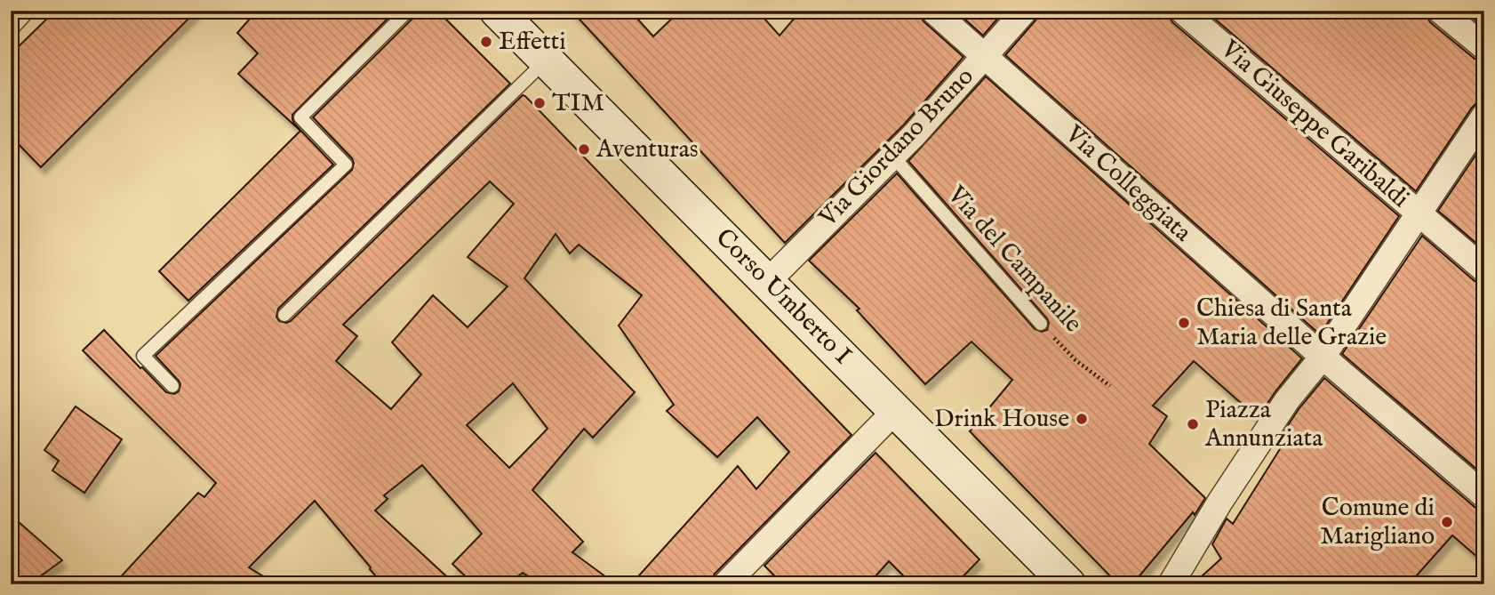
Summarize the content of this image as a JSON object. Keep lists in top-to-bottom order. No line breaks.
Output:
{"streets":{"street":["Via Giuseppe Garibaldi","Via Giordano Bruno","Via Colleggiata","Corso Umberto I"],"lane":["Via del Campanile"]},"crossings":[["Via Giordano Bruno","Via Colleggiata"],["Via Giordano Bruno","Via del Campanile"],["Via Giordano Bruno","Corso Umberto I"]],"places":["Effetti","TIM","Aventuras","Chiesa di Santa Maria delle Grazie","Drink House","Piazza Annunziata","Comune di Marigliano"]}
